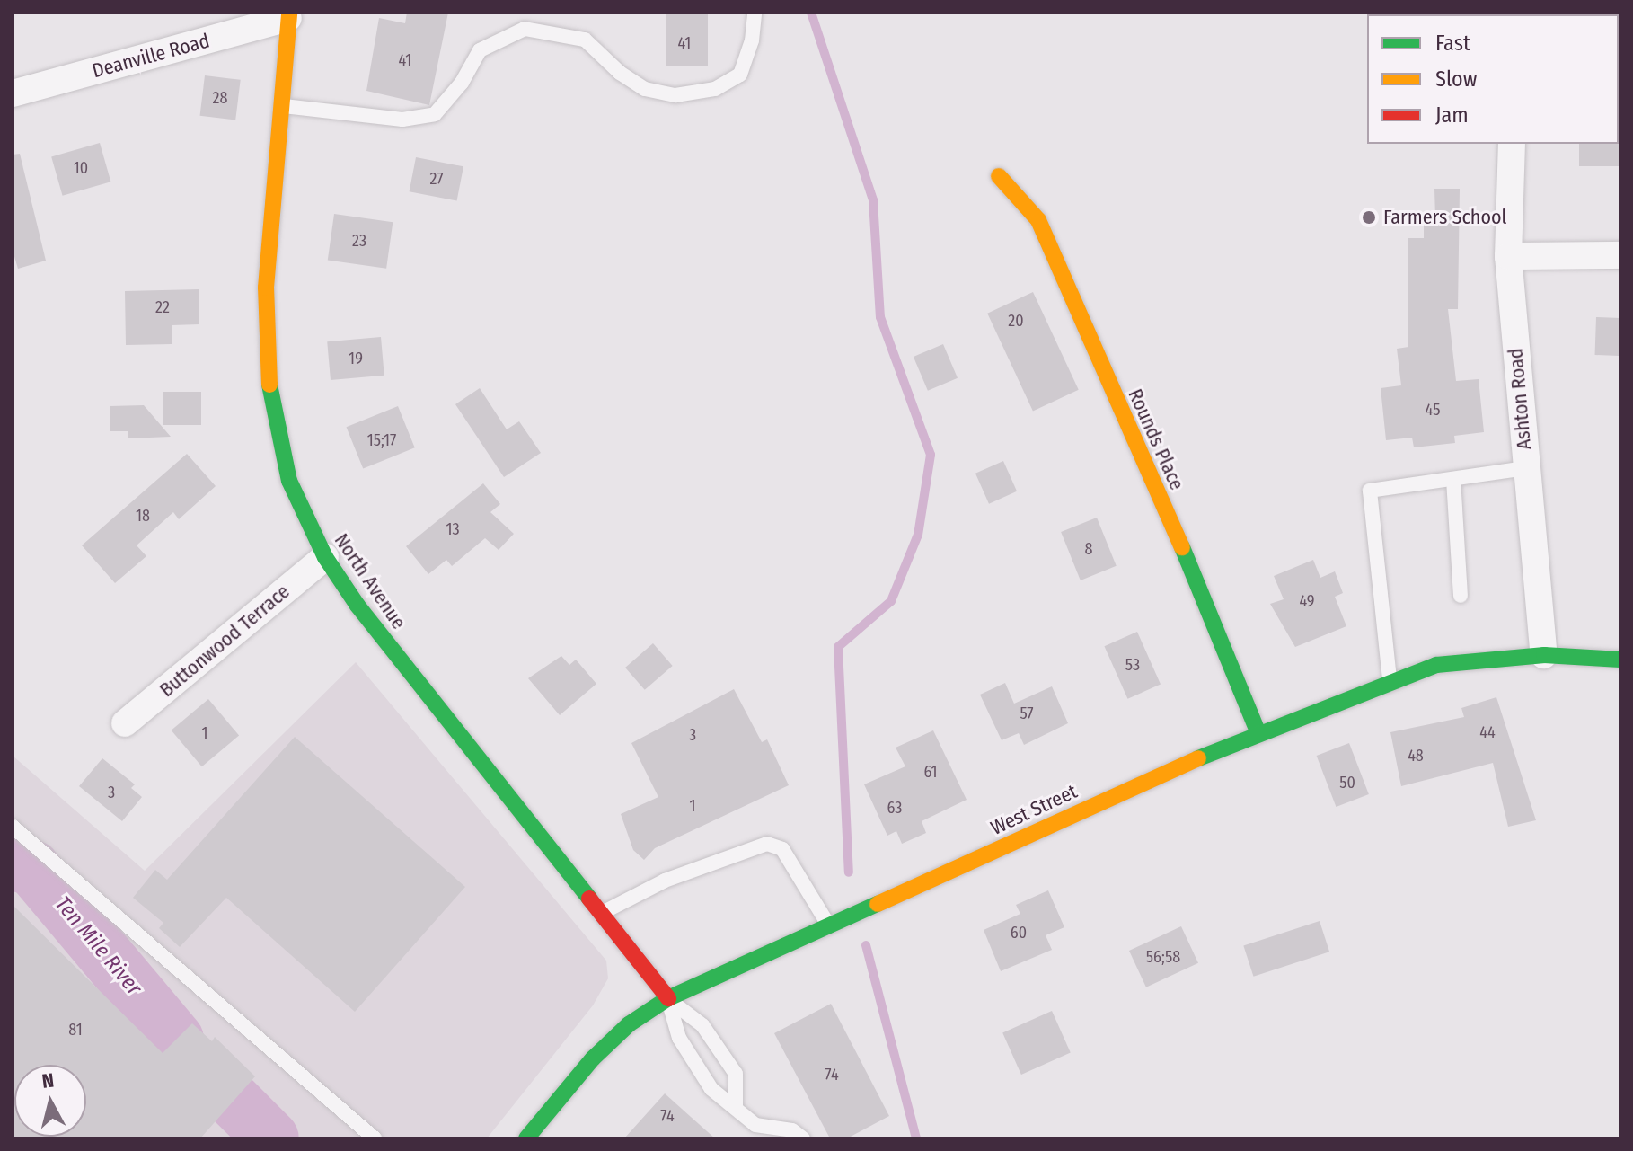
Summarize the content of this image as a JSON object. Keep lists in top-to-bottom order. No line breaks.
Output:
{"streets":{"main road":["Rounds Place","North Avenue","West Street"],"street":["Deanville Road","Ashton Road","Buttonwood Terrace"]},"crossings":[["Deanville Road","North Avenue"],["Ashton Road","West Street"],["Rounds Place","West Street"],["North Avenue","Buttonwood Terrace"],["North Avenue","West Street"]],"water":["Ten Mile River"],"places":["Farmers School"],"house_numbers":["41","41","28","10","27","23","22","20","19","45","15;17","18","13","8","49","53","57","44","1","3","48","61","50","3","1","63","60","56;58","81","74","74"],"legend":["Fast","Slow","Jam"],"north":"top"}
